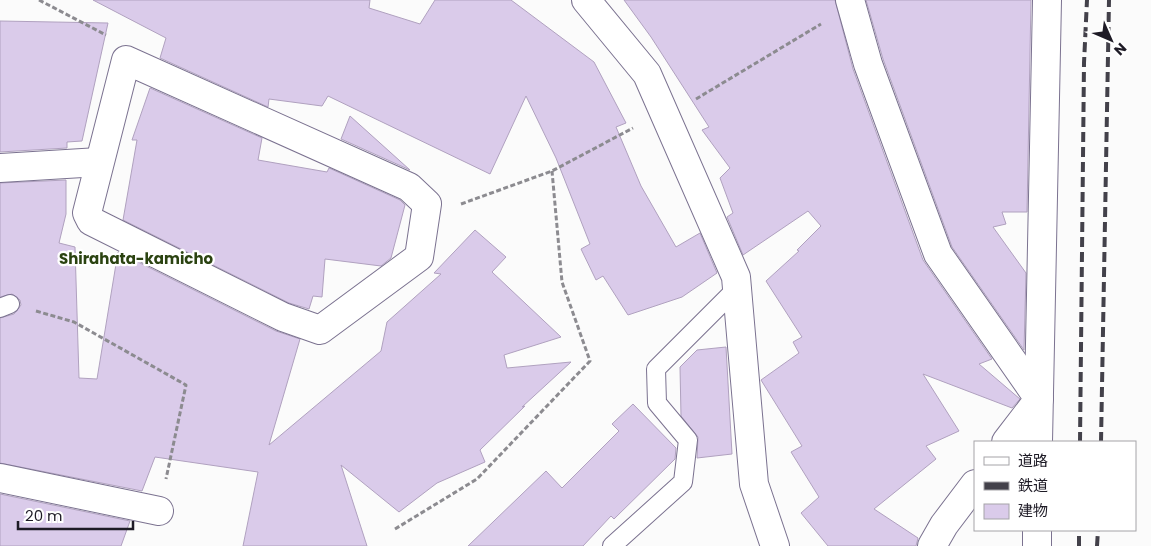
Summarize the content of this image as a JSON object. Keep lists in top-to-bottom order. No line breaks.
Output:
{"districts":["Shirahata-kamicho"],"legend":["道路","鉄道","建物"],"scale_bar":"20 m","north":"bottom right"}
